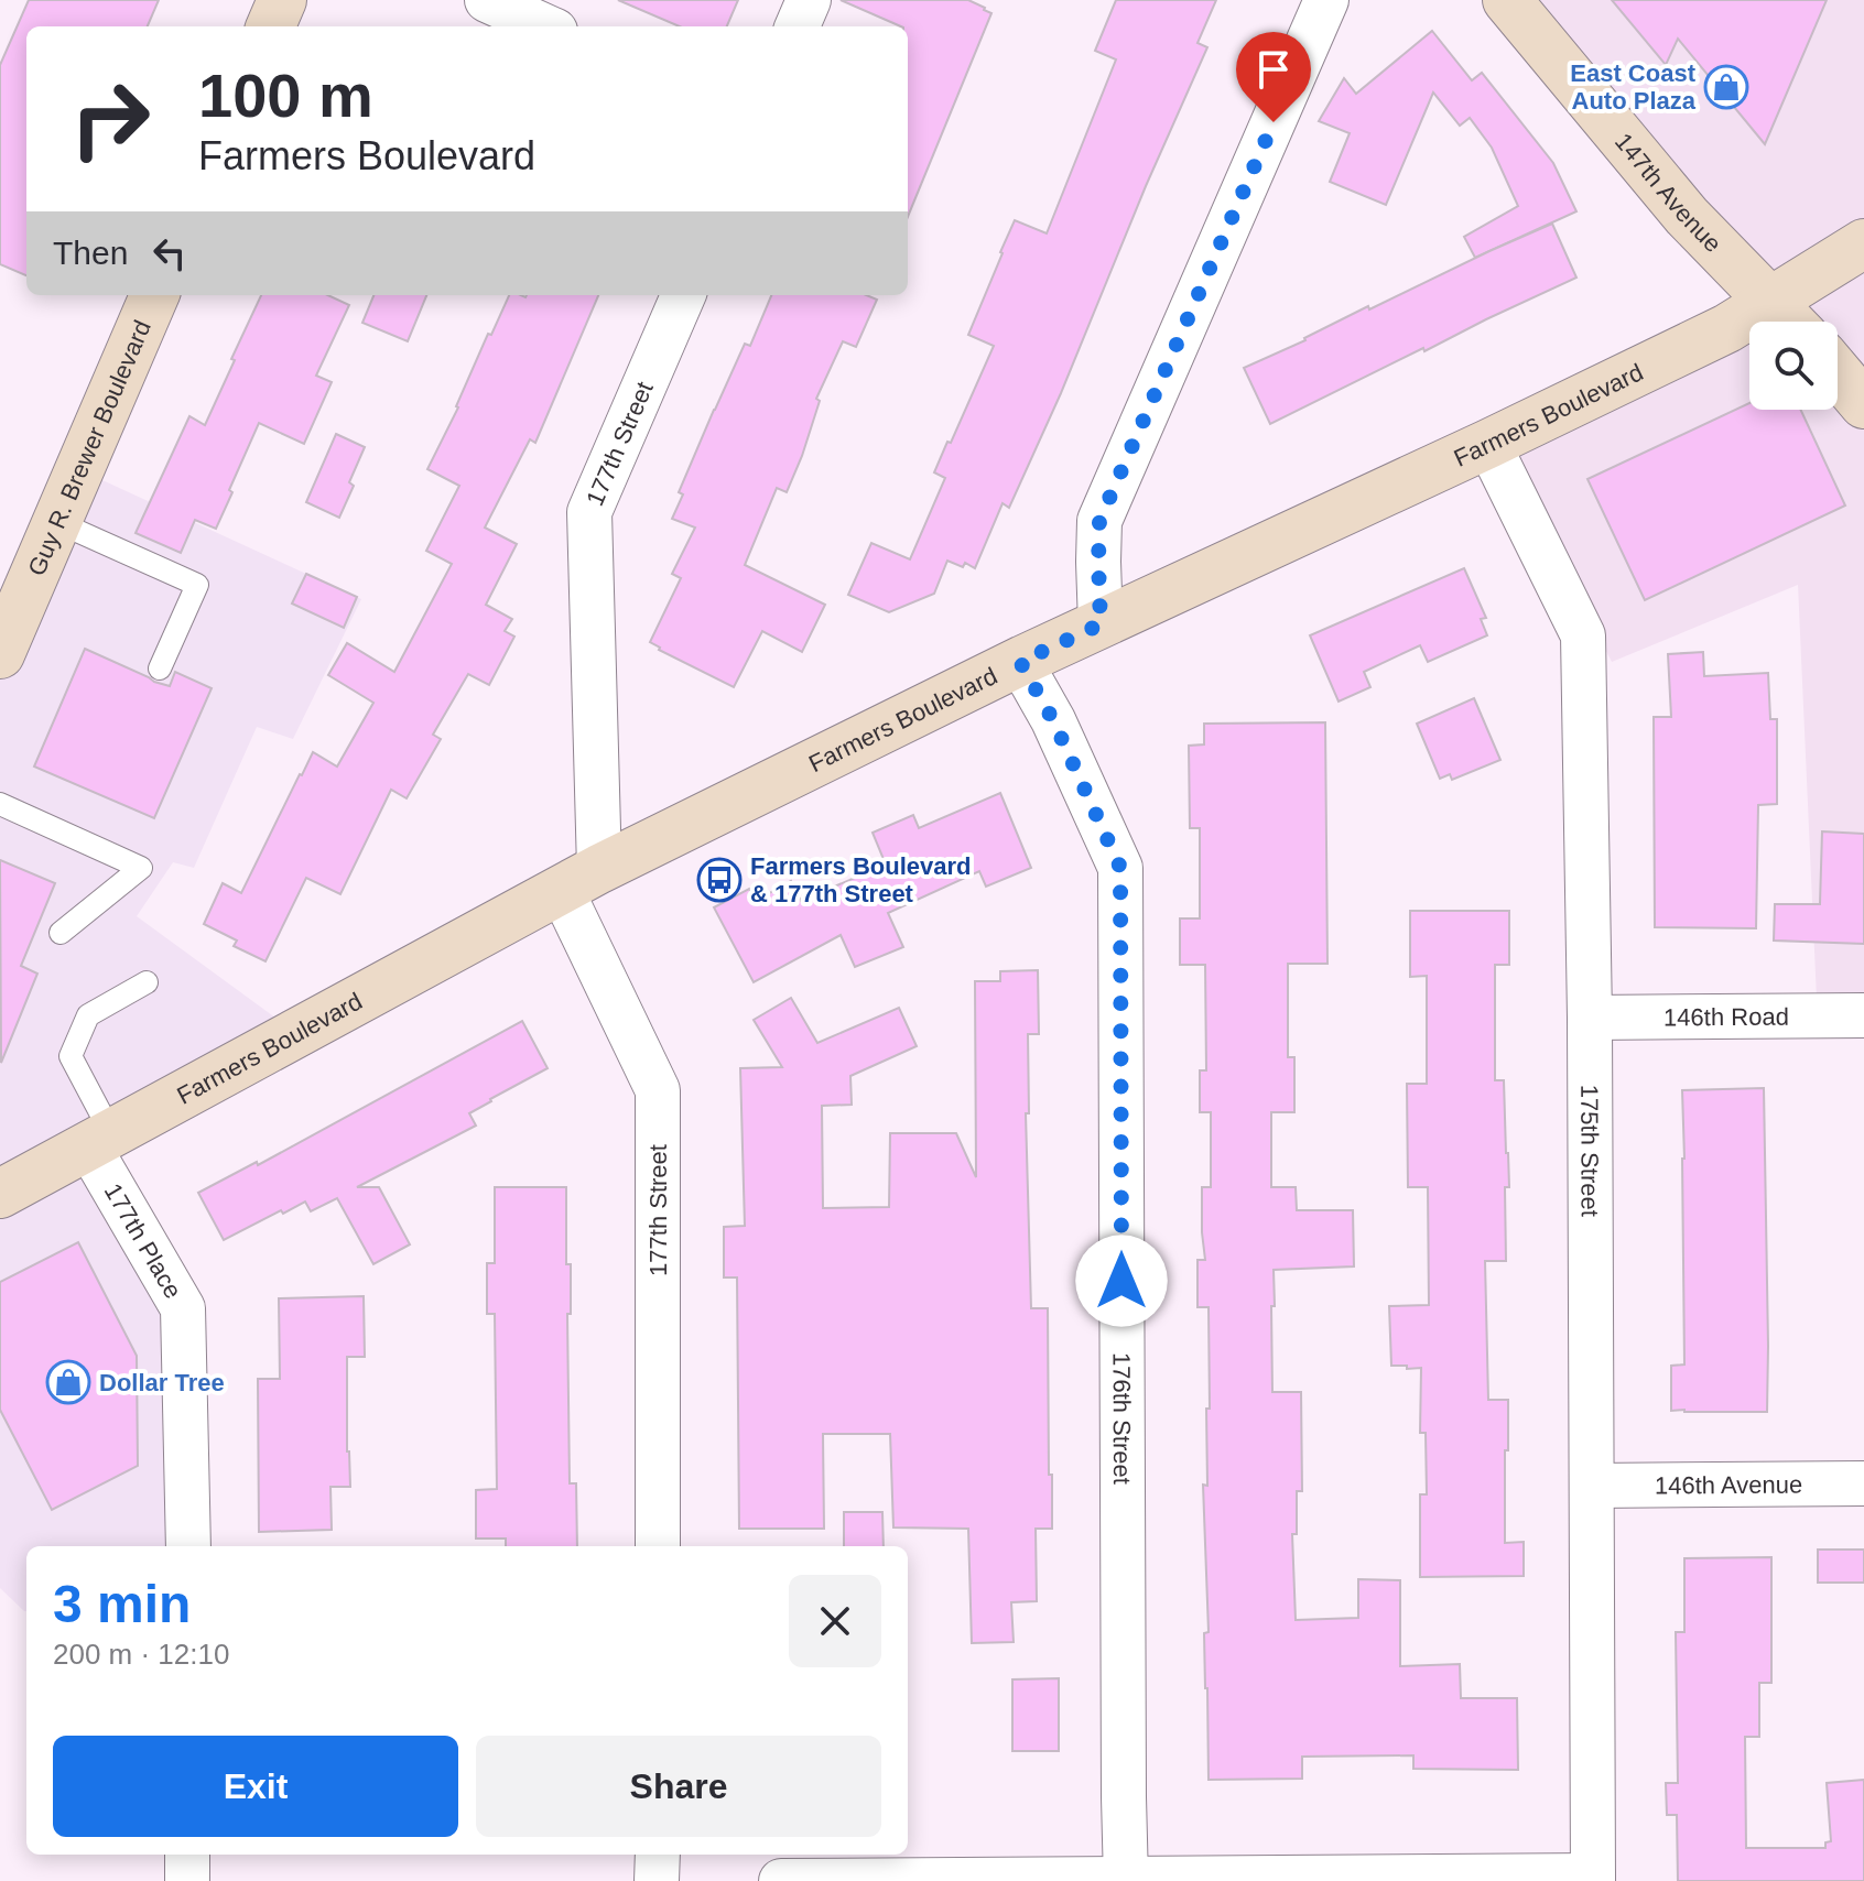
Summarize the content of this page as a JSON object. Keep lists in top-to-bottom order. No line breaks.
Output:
{"streets":{"main road":["147th Avenue","Farmers Boulevard","Guy R. Brewer Boulevard"],"street":["177th Street","146th Road","175th Street","177th Place","176th Street","146th Avenue"]},"crossings":[["147th Avenue","Farmers Boulevard"],["Farmers Boulevard","177th Street"],["Farmers Boulevard","175th Street"],["Farmers Boulevard","177th Place"],["Farmers Boulevard","176th Street"],["146th Road","175th Street"],["175th Street","146th Avenue"]],"places":{"shop":["East Coast Auto Plaza","Dollar Tree"],"bus stop":["Farmers Boulevard & 177th Street"]},"page":{"turn":["100 m","Farmers Boulevard"],"then":"Then","heading":["3 min","200 m · 12:10"],"buttons":["Exit","Share"]}}
